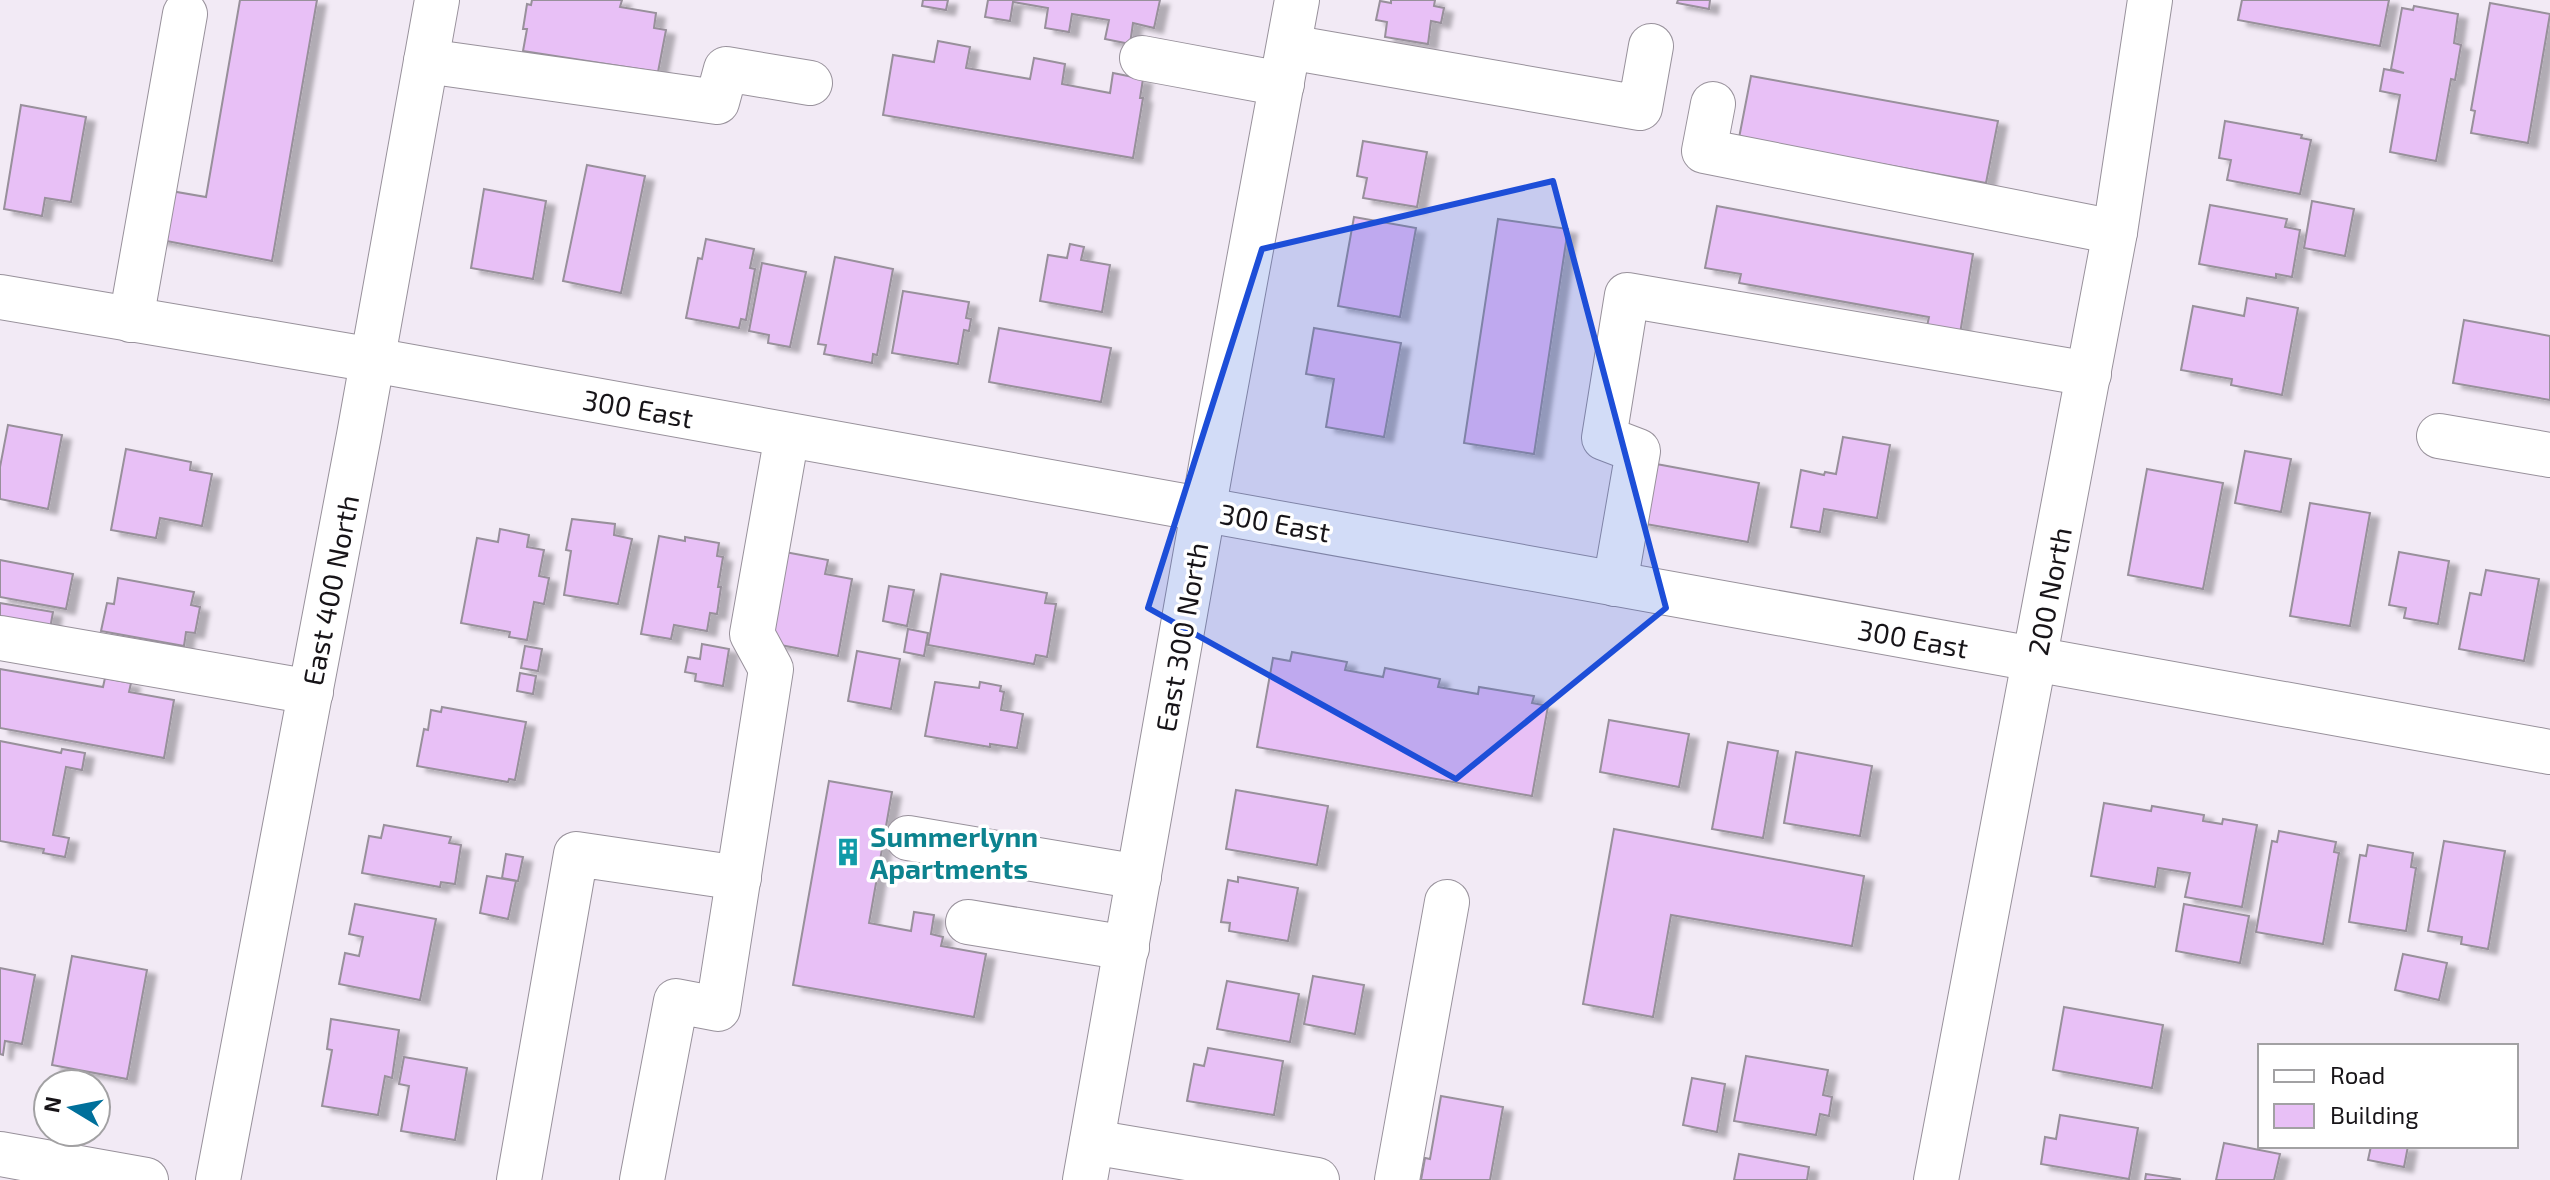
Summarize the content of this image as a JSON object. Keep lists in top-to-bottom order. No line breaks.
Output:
{"streets":{"street":["300 East","East 400 North","200 North","East 300 North"]},"crossings":[["300 East","East 400 North"],["300 East","200 North"],["300 East","East 300 North"]],"places":{"building":["Summerlynn Apartments"]},"legend":["Road","Building"],"north":"left"}
